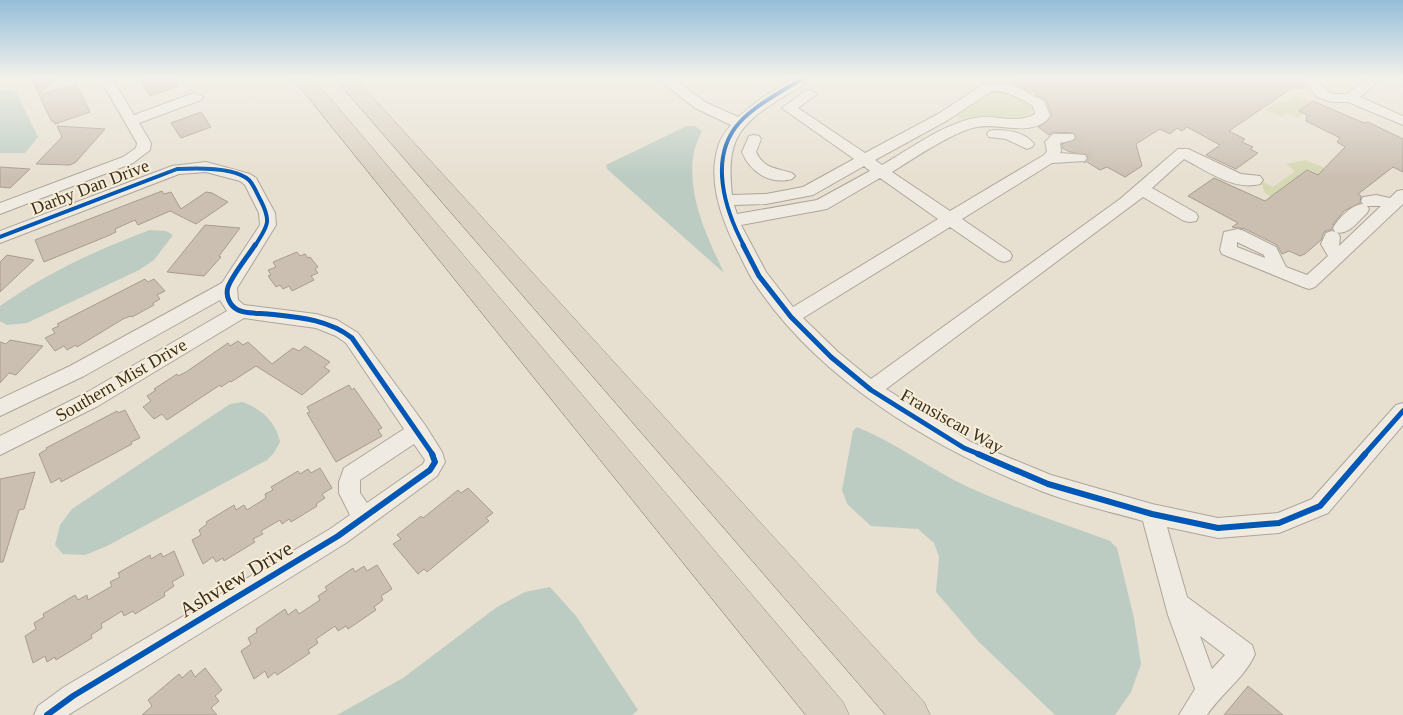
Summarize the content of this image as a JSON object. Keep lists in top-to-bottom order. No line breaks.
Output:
{"streets":{"street":["Darby Dan Drive","Southern Mist Drive","Fransiscan Way","Ashview Drive"]},"crossings":[["Darby Dan Drive","Southern Mist Drive"]]}
